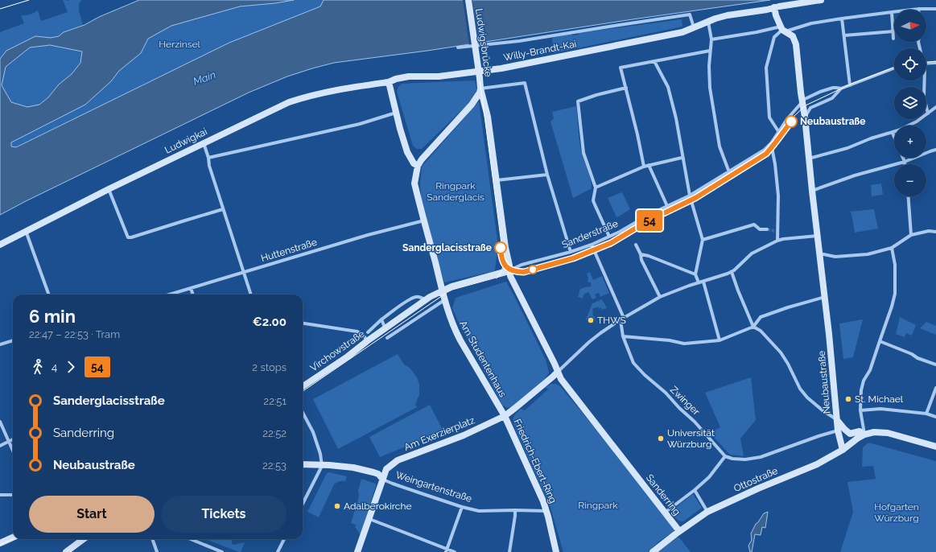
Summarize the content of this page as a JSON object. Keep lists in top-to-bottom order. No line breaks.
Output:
{"streets":{"street":["Ludwigsbrücke","Willy-Brandt-Kai","Ludwigkai","Sanderstraße","Huttenstraße","Virchowstraße","Am Studentenhaus","Neubaustraße","Zwinger","Am Exerzierplatz","Friedrich-Ebert-Ring","Ottostraße","Weingartenstraße","Sanderring"]},"crossings":[["Ludwigsbrücke","Sanderring"],["Willy-Brandt-Kai","Ludwigkai"],["Willy-Brandt-Kai","Neubaustraße"],["Sanderstraße","Virchowstraße"],["Sanderstraße","Neubaustraße"],["Sanderstraße","Zwinger"],["Sanderstraße","Sanderring"],["Virchowstraße","Am Studentenhaus"],["Virchowstraße","Sanderring"],["Am Studentenhaus","Am Exerzierplatz"],["Am Studentenhaus","Friedrich-Ebert-Ring"],["Neubaustraße","Ottostraße"],["Am Exerzierplatz","Friedrich-Ebert-Ring"],["Am Exerzierplatz","Weingartenstraße"],["Am Exerzierplatz","Sanderring"],["Friedrich-Ebert-Ring","Weingartenstraße"],["Ottostraße","Sanderring"]],"water":["Main"],"parks":["Herzinsel","Ringpark Sanderglacis","Ringpark","Hofgarten Würzburg"],"places":["Neubaustraße","Sanderglacisstraße","THWS","St. Michael","Universität Würzburg","Adalberokirche"],"lines":["tram line 54"],"north":"right","page":{"on_map":"54","map_buttons":["+","−"],"heading":["6 min","22:47 – 22:53 · Tram","€2.00"],"legs":["4","54","2 stops"],"list":[{"name":"Sanderglacisstraße","value":"22:51"},{"name":"Sanderring","value":"22:52"},{"name":"Neubaustraße","value":"22:53"}],"buttons":["Start","Tickets"]}}
